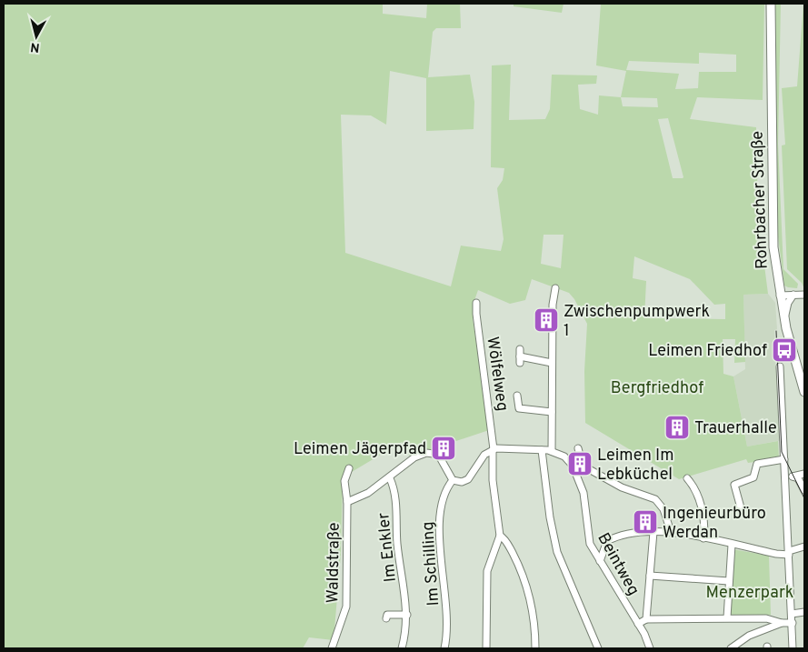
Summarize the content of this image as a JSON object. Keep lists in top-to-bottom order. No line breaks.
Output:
{"streets":{"main road":["Rohrbacher Straße"],"street":["Wölfelweg","Im Enkler","Waldstraße","Im Schilling","Beintweg"]},"crossings":[["Wölfelweg","Beintweg"]],"parks":["Bergfriedhof","Menzerpark"],"places":{"building":["Zwischenpumpwerk 1","Trauerhalle","Leimen Jägerpfad","Leimen Im Lebküchel","Ingenieurbüro Werdan"],"bus stop":["Leimen Friedhof"]},"north":"bottom"}
